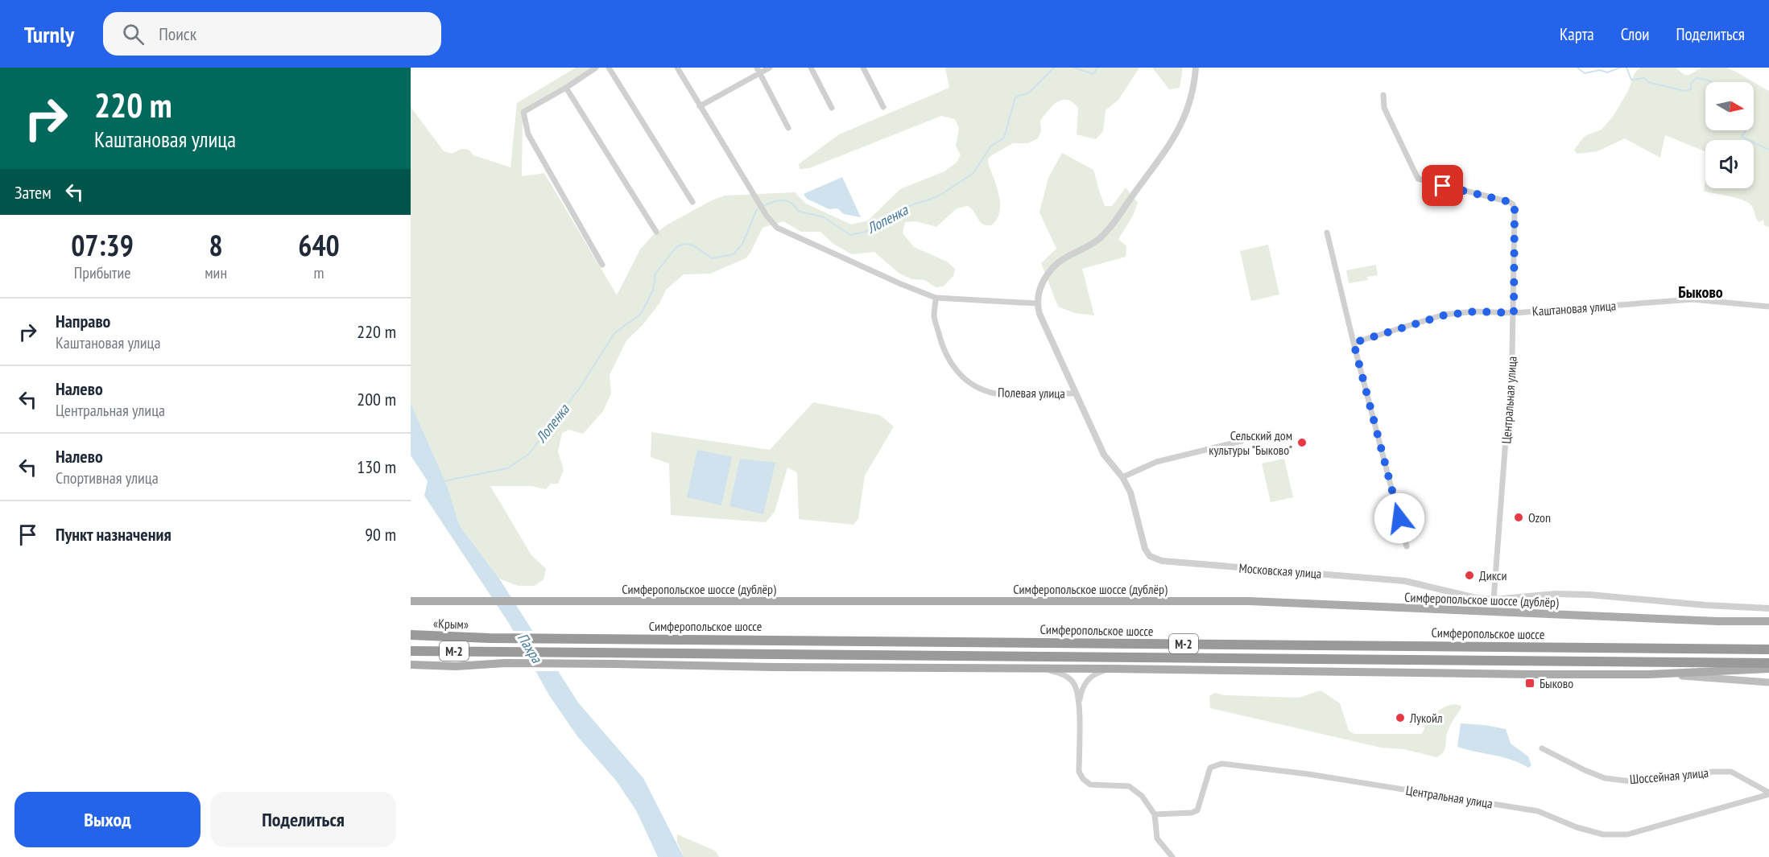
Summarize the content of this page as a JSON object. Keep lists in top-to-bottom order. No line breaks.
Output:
{"streets":{"highway":["«Крым»","Симферопольское шоссе","М-2"],"main road":["Симферопольское шоссе (дублёр)"],"street":["Каштановая улица","Полевая улица","Центральная улица","Московская улица","Шоссейная улица"]},"crossings":[["Каштановая улица","Центральная улица"],["Полевая улица","Московская улица"],["Центральная улица","Московская улица"],["Центральная улица","Шоссейная улица"],["«Крым»","Симферопольское шоссе"]],"districts":["Быково"],"water":["Лопенка","Пахра"],"places":{"other":["Сельский дом культуры \"Быково\"","Ozon","Дикси","Лукойл"],"transit":["Быково"]},"north":"right","page":{"header":"Turnly","search":"Поиск","nav":["Карта","Слои","Поделиться"],"turn":["220 m","Каштановая улица"],"then":"Затем","eta":["07:39","Прибытие","8","мин","640","m"],"list":[{"name":"Направо","note":"Каштановая улица","value":"220 m"},{"name":"Налево","note":"Центральная улица","value":"200 m"},{"name":"Налево","note":"Спортивная улица","value":"130 m"},{"name":"Пункт назначения","value":"90 m"}],"buttons":["Выход","Поделиться"]}}
